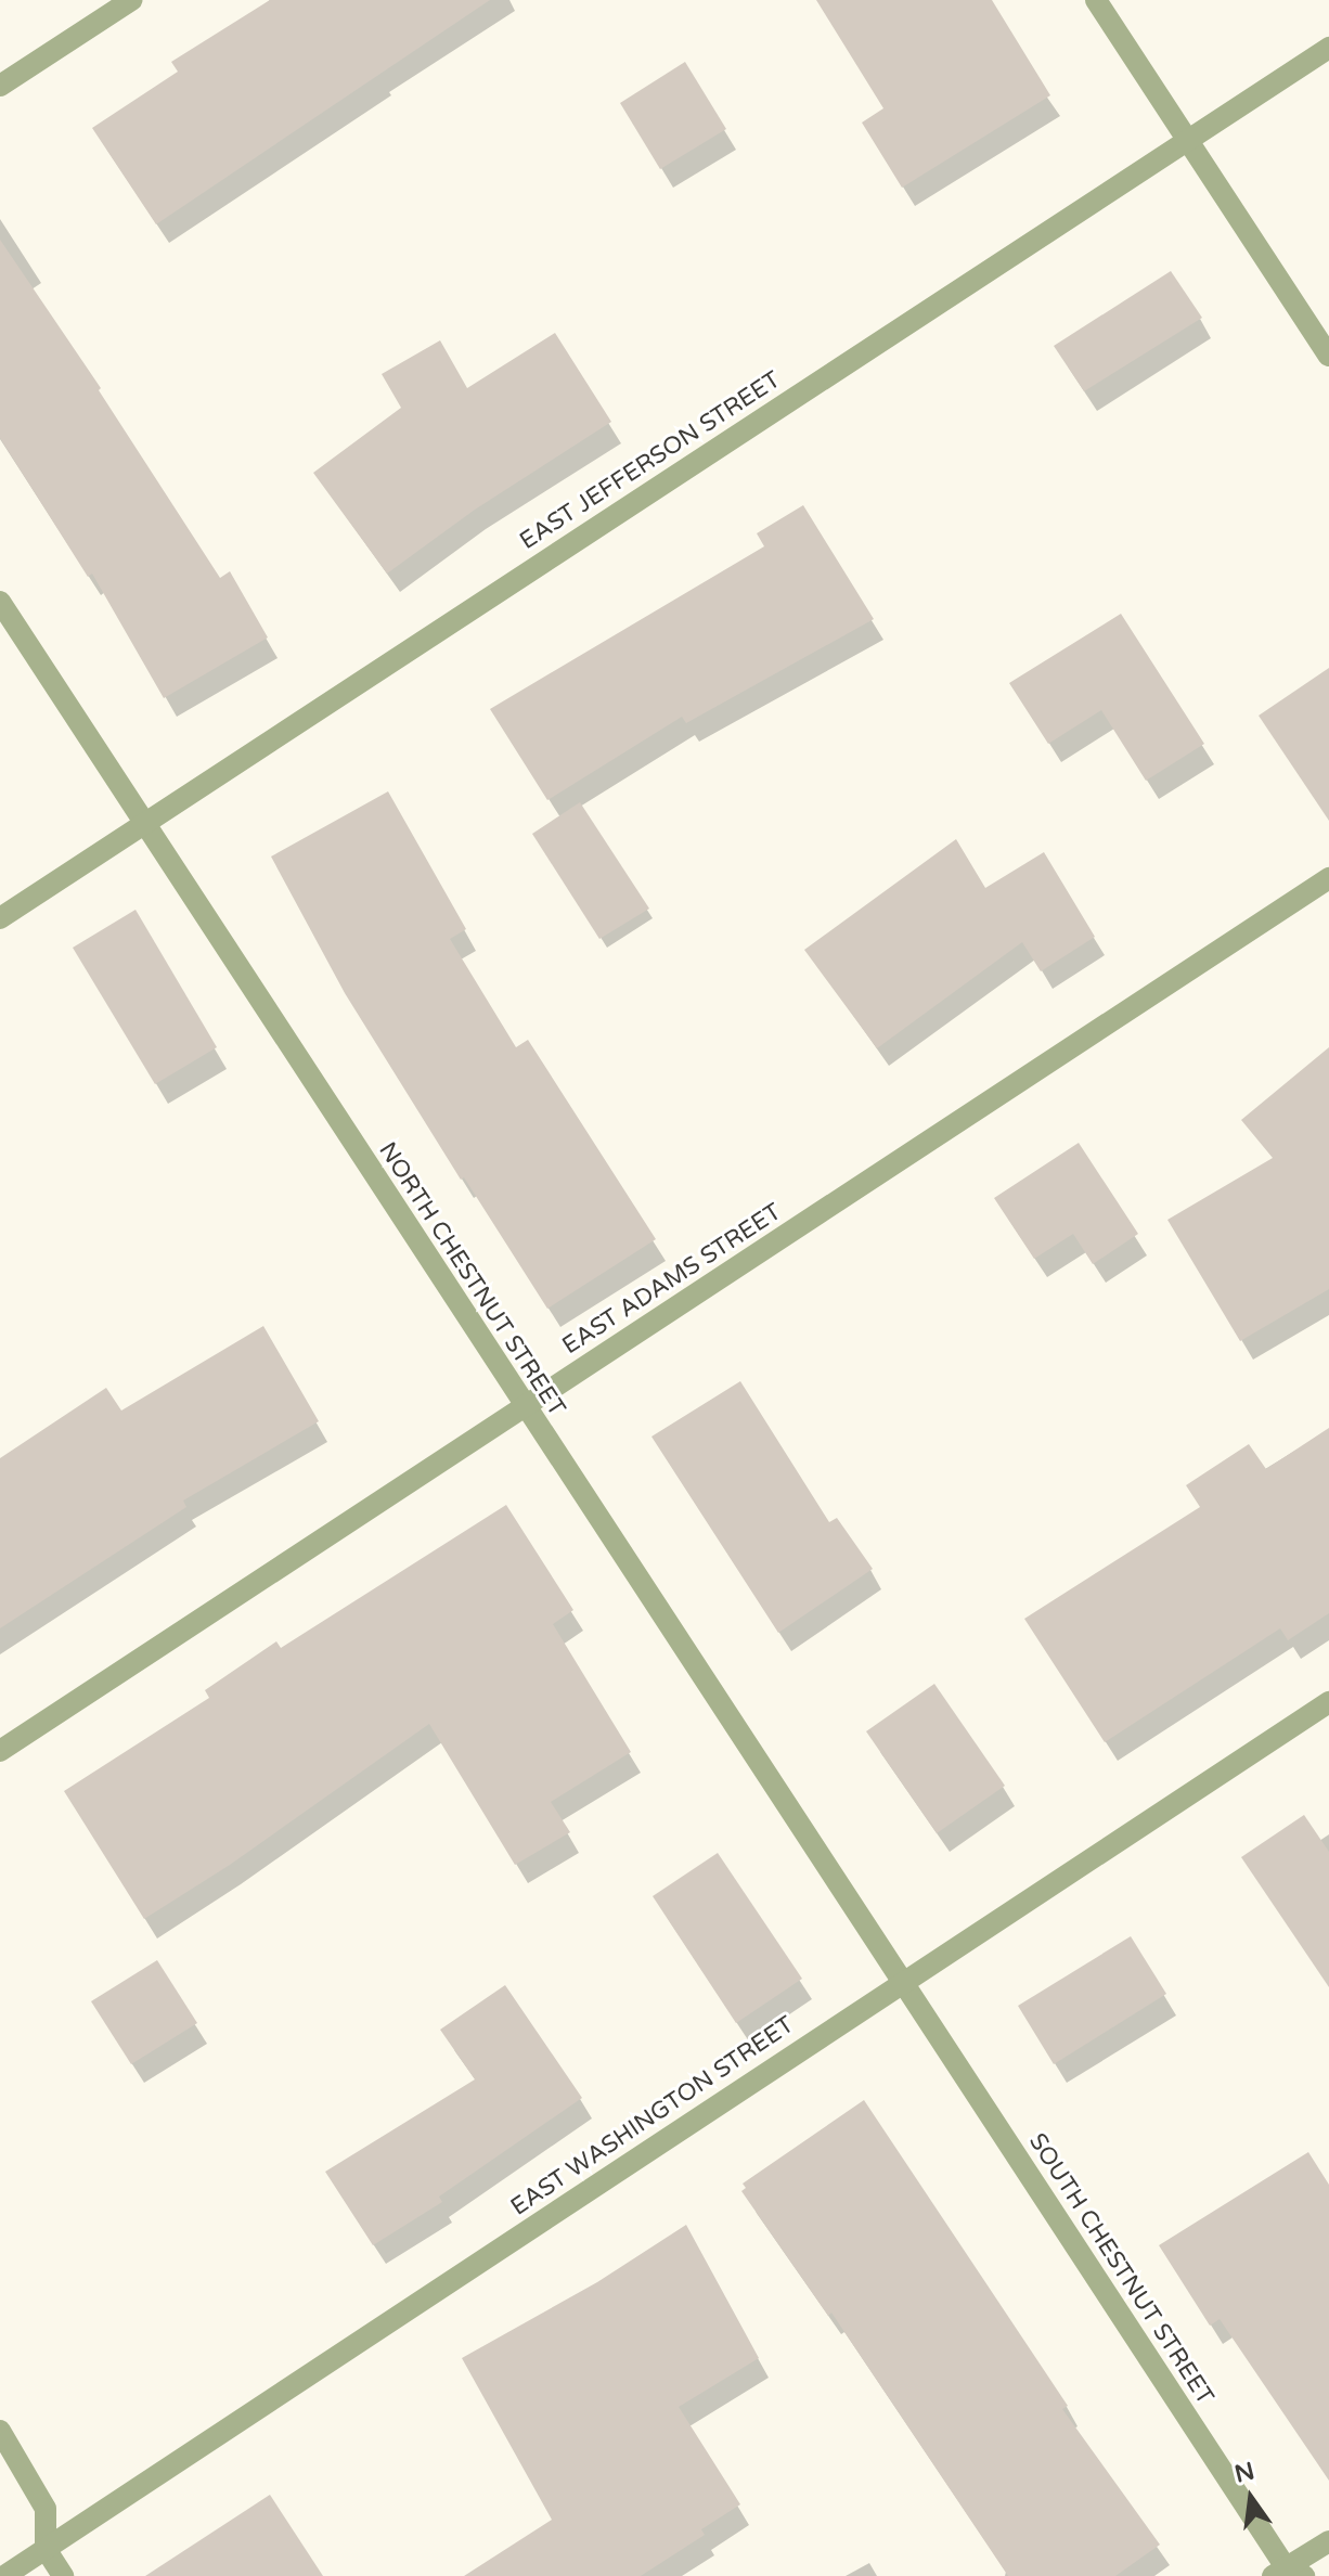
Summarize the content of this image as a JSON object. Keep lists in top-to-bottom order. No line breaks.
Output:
{"streets":{"street":["EAST JEFFERSON STREET","NORTH CHESTNUT STREET","EAST ADAMS STREET","EAST WASHINGTON STREET","SOUTH CHESTNUT STREET"]},"crossings":[["EAST JEFFERSON STREET","NORTH CHESTNUT STREET"],["NORTH CHESTNUT STREET","EAST ADAMS STREET"],["NORTH CHESTNUT STREET","EAST WASHINGTON STREET"],["NORTH CHESTNUT STREET","SOUTH CHESTNUT STREET"],["EAST WASHINGTON STREET","SOUTH CHESTNUT STREET"]],"north":"top"}
